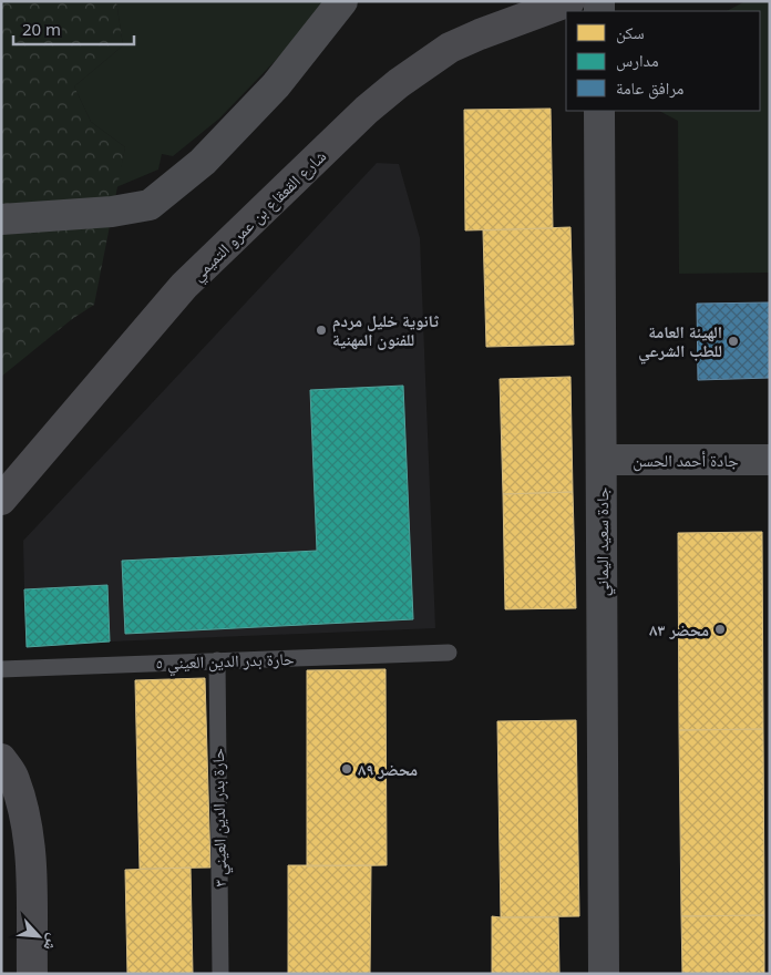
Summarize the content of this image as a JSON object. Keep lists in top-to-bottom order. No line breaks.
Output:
{"streets":{"main road":["شارع القعقاع بن عمرو التميمي"],"street":["جادة أحمد الحسن","جادة سعيد اليماني"],"lane":["حارة بدر الدين العيني ٥","حارة بدر الدين العيني ٣"]},"crossings":[["جادة أحمد الحسن","جادة سعيد اليماني"],["حارة بدر الدين العيني ٥","حارة بدر الدين العيني ٣"]],"places":["ثانوية خليل مردم للفنون المهنية","الهيئة العامة للطب الشرعي","محضر ٨٣","محضر ٨٩"],"legend":["سكن","مدارس","مرافق عامة"],"scale_bar":"20 m","north":"bottom right"}
